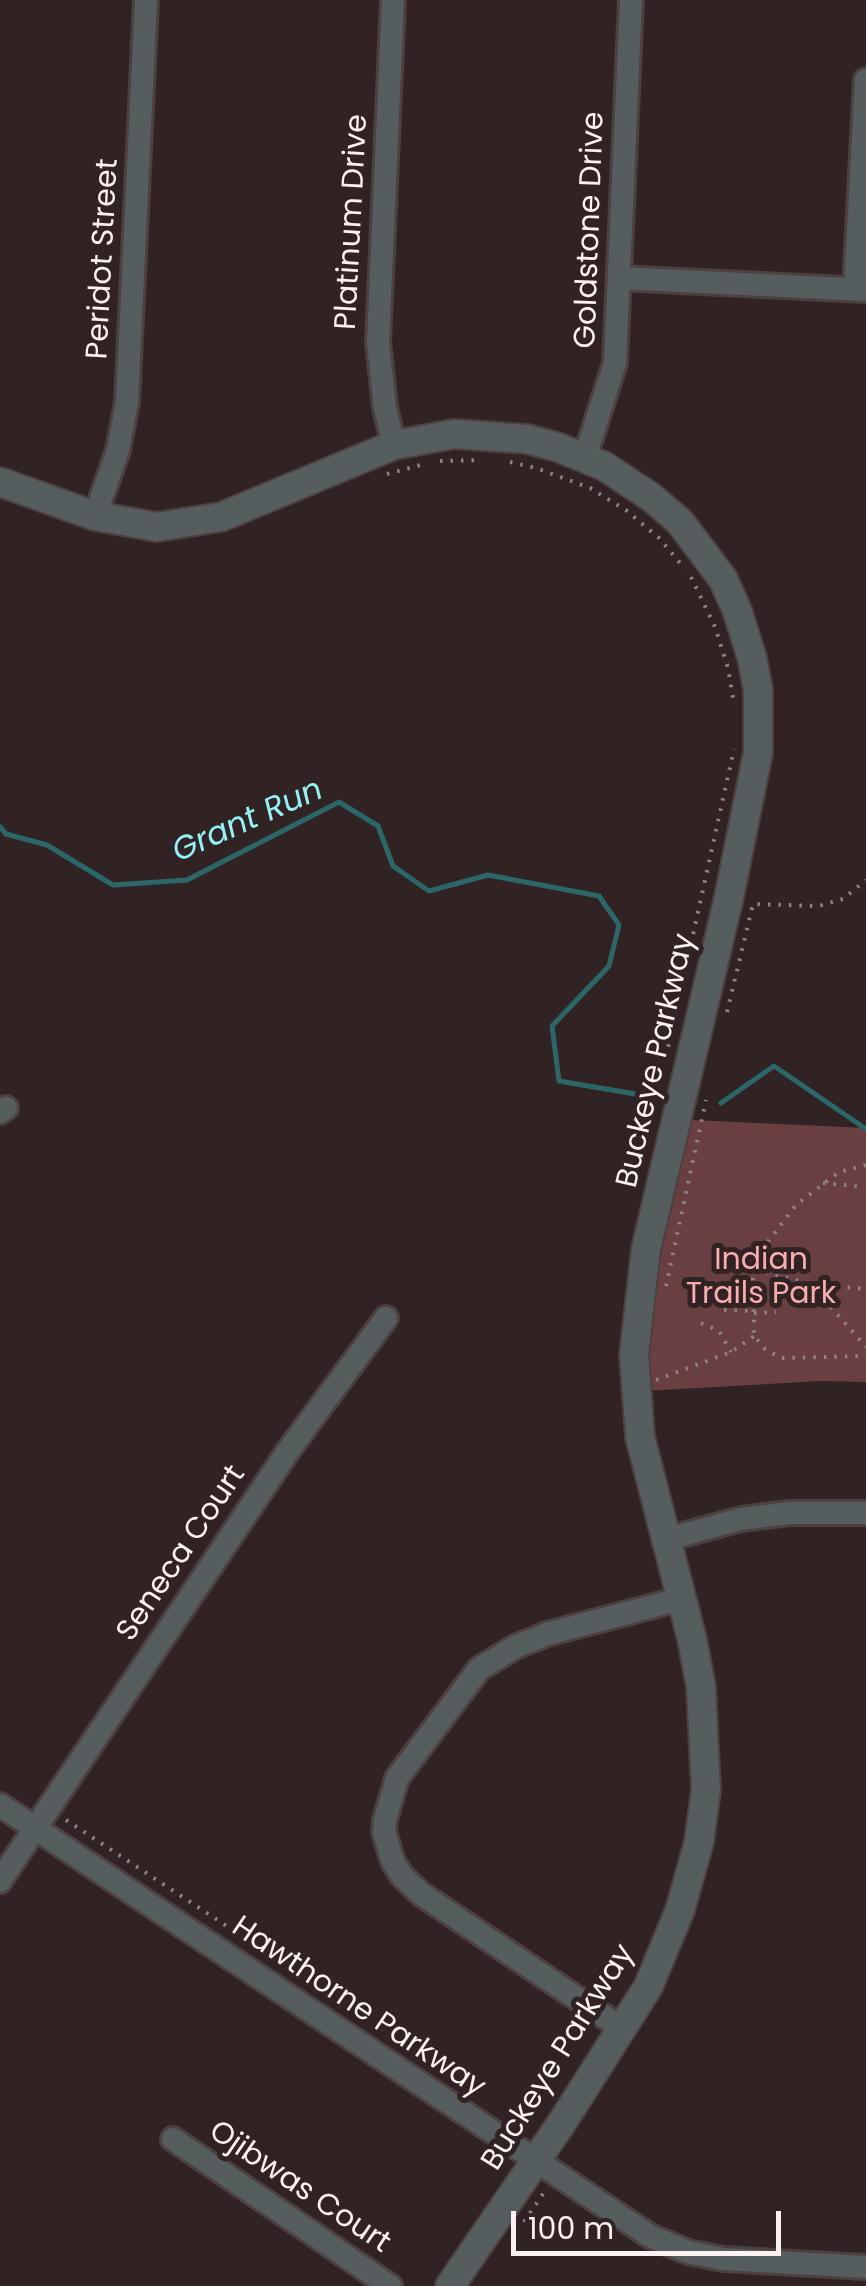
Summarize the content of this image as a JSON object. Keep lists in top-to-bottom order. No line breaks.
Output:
{"streets":{"street":["Platinum Drive","Goldstone Drive","Peridot Street","Buckeye Parkway","Seneca Court","Hawthorne Parkway","Ojibwas Court"]},"crossings":[["Platinum Drive","Buckeye Parkway"],["Goldstone Drive","Buckeye Parkway"],["Peridot Street","Buckeye Parkway"],["Buckeye Parkway","Hawthorne Parkway"],["Seneca Court","Hawthorne Parkway"]],"water":["Grant Run"],"parks":["Indian Trails Park"],"scale_bar":"100 m"}
